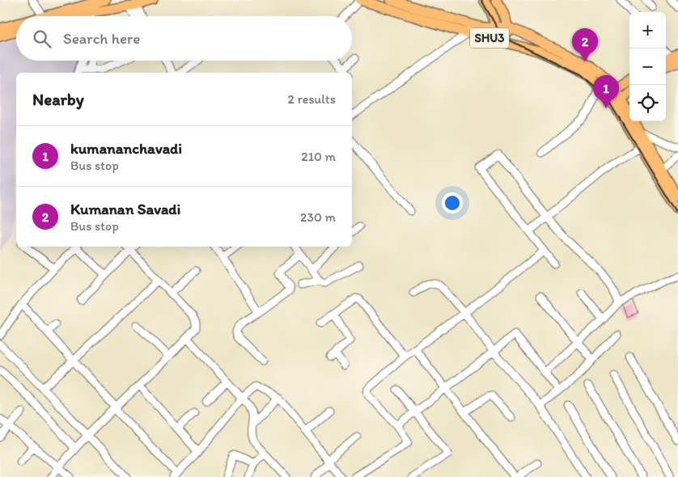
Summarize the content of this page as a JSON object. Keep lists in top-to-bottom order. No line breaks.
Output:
{"streets":{"main road":["SHU3"]},"page":{"map_buttons":["+","−"],"search":"Search here","pins":["2","1"],"heading":["Nearby","2 results"],"list":[{"mark":"1","name":"kumananchavadi","note":"Bus stop","value":"210 m"},{"mark":"2","name":"Kumanan Savadi","note":"Bus stop","value":"230 m"}]}}
